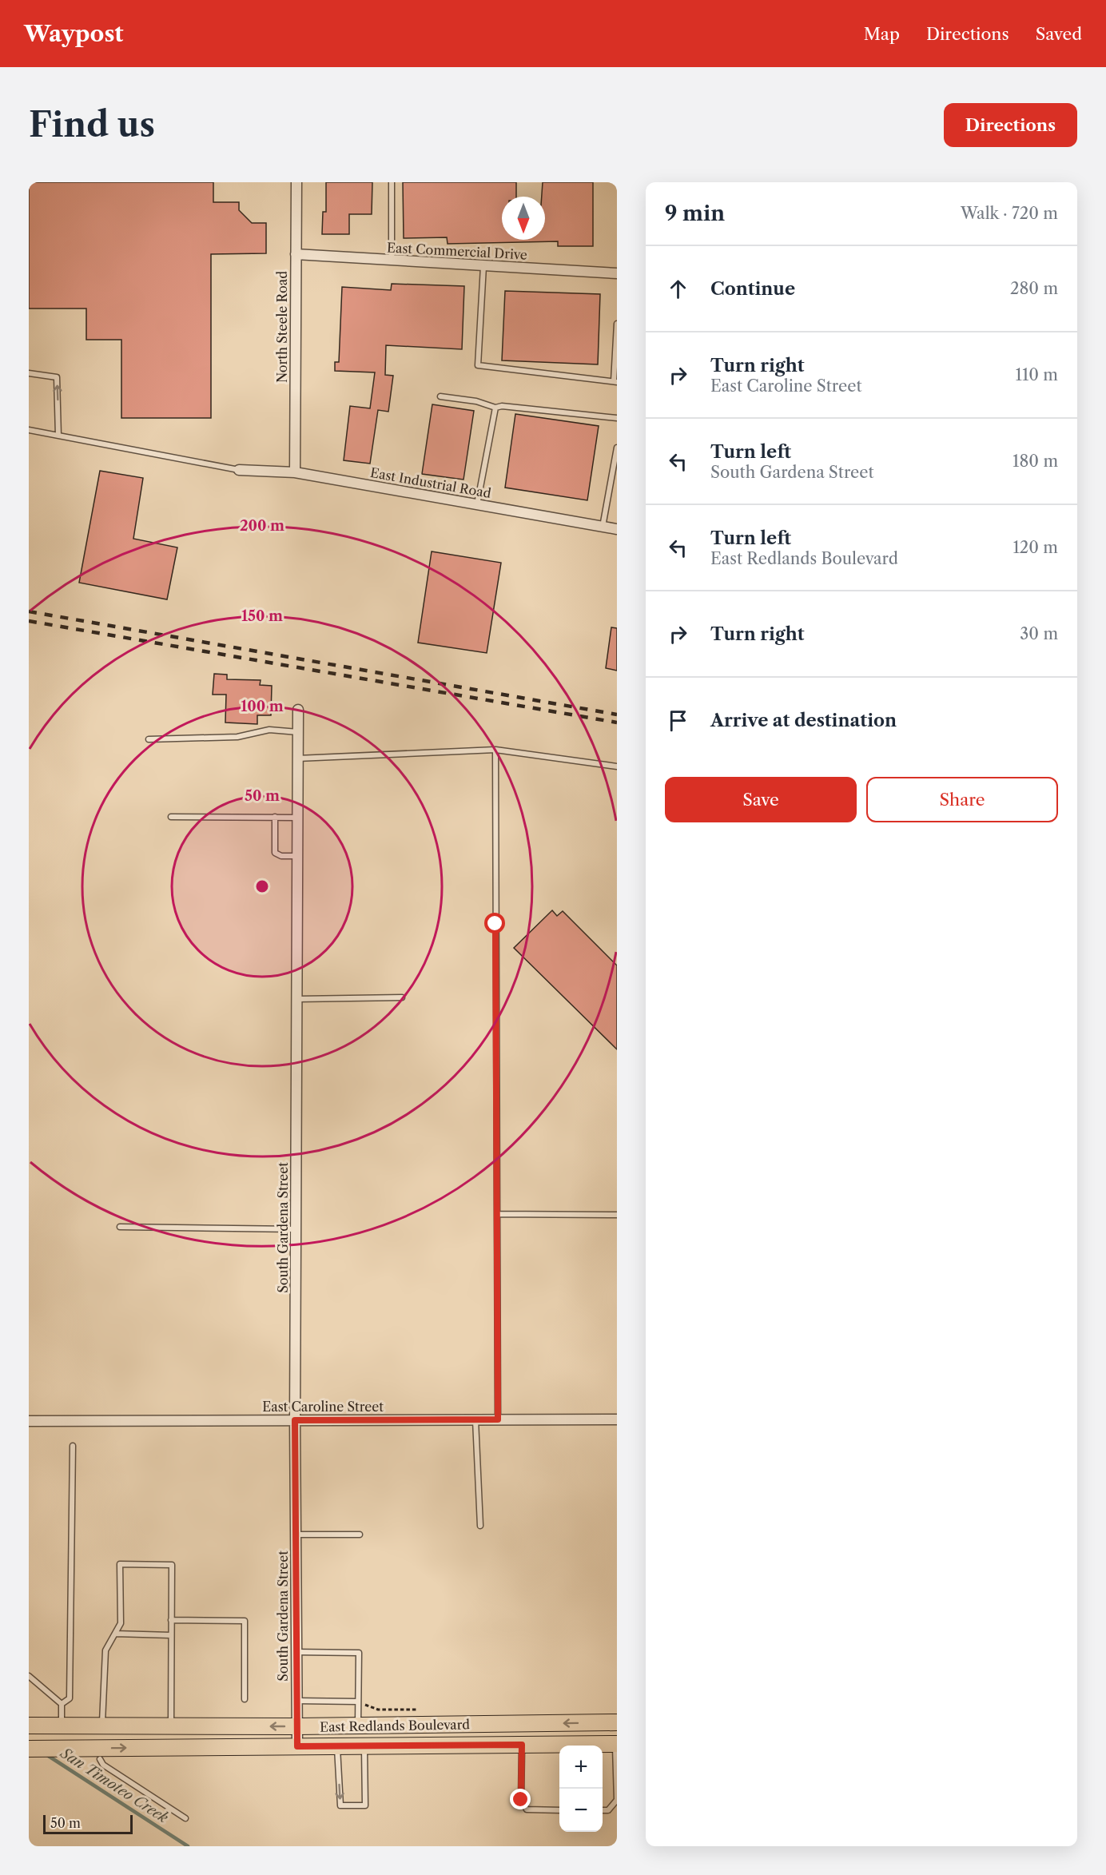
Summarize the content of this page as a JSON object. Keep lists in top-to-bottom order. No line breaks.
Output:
{"streets":{"main road":["East Redlands Boulevard"],"street":["East Commercial Drive","North Steele Road","East Industrial Road","South Gardena Street","East Caroline Street"]},"crossings":[["East Commercial Drive","North Steele Road"],["North Steele Road","East Industrial Road"],["South Gardena Street","East Caroline Street"],["South Gardena Street","East Redlands Boulevard"]],"water":["San Timoteo Creek"],"scale_bar":"50 m","north":"bottom","page":{"header":"Waypost","nav":["Map","Directions","Saved"],"buttons":["Directions",["Save","Share"]],"title":"Find us","heading":["9 min","Walk · 720 m"],"list":[["Continue","280 m"],["Turn right","East Caroline Street","110 m"],["Turn left","South Gardena Street","180 m"],["Turn left","East Redlands Boulevard","120 m"],["Turn right","30 m"],"Arrive at destination"],"map_buttons":["+","−"],"scale":"50 m"},"rings":["200 m","150 m","100 m","50 m"]}
